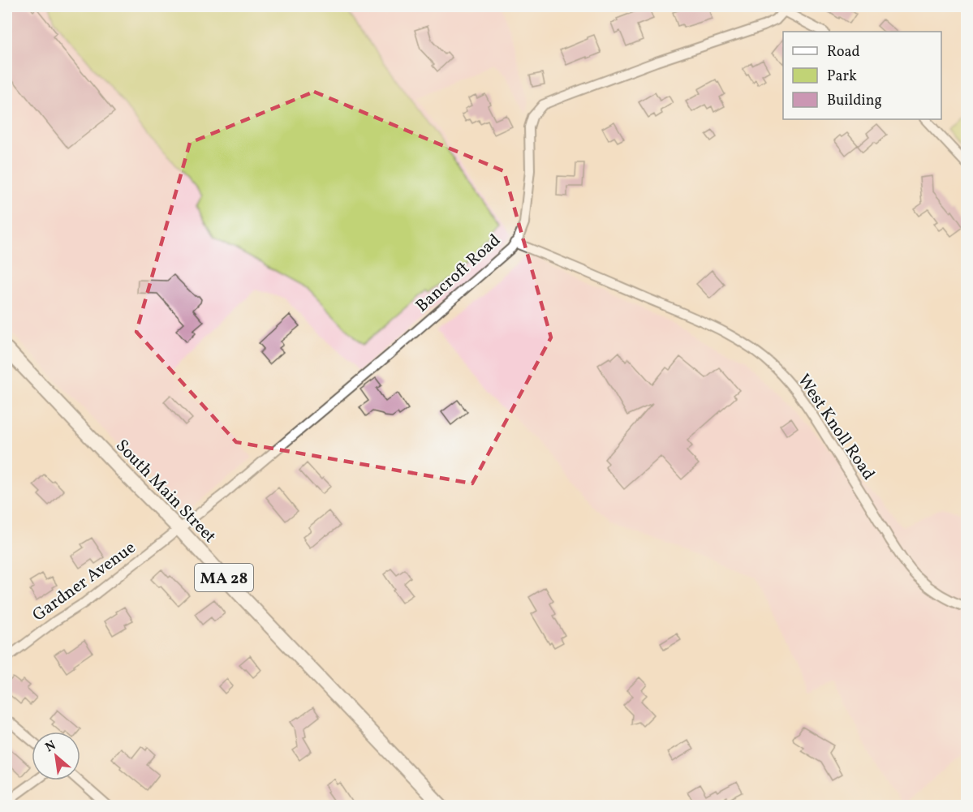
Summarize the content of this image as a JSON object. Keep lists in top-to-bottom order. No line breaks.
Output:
{"streets":{"main road":["South Main Street","MA 28"],"street":["Bancroft Road","West Knoll Road","Gardner Avenue"]},"crossings":[["Bancroft Road","West Knoll Road"],["Bancroft Road","South Main Street"],["Bancroft Road","Gardner Avenue"],["South Main Street","Gardner Avenue"]],"legend":["Road","Park","Building"],"north":"top left"}
